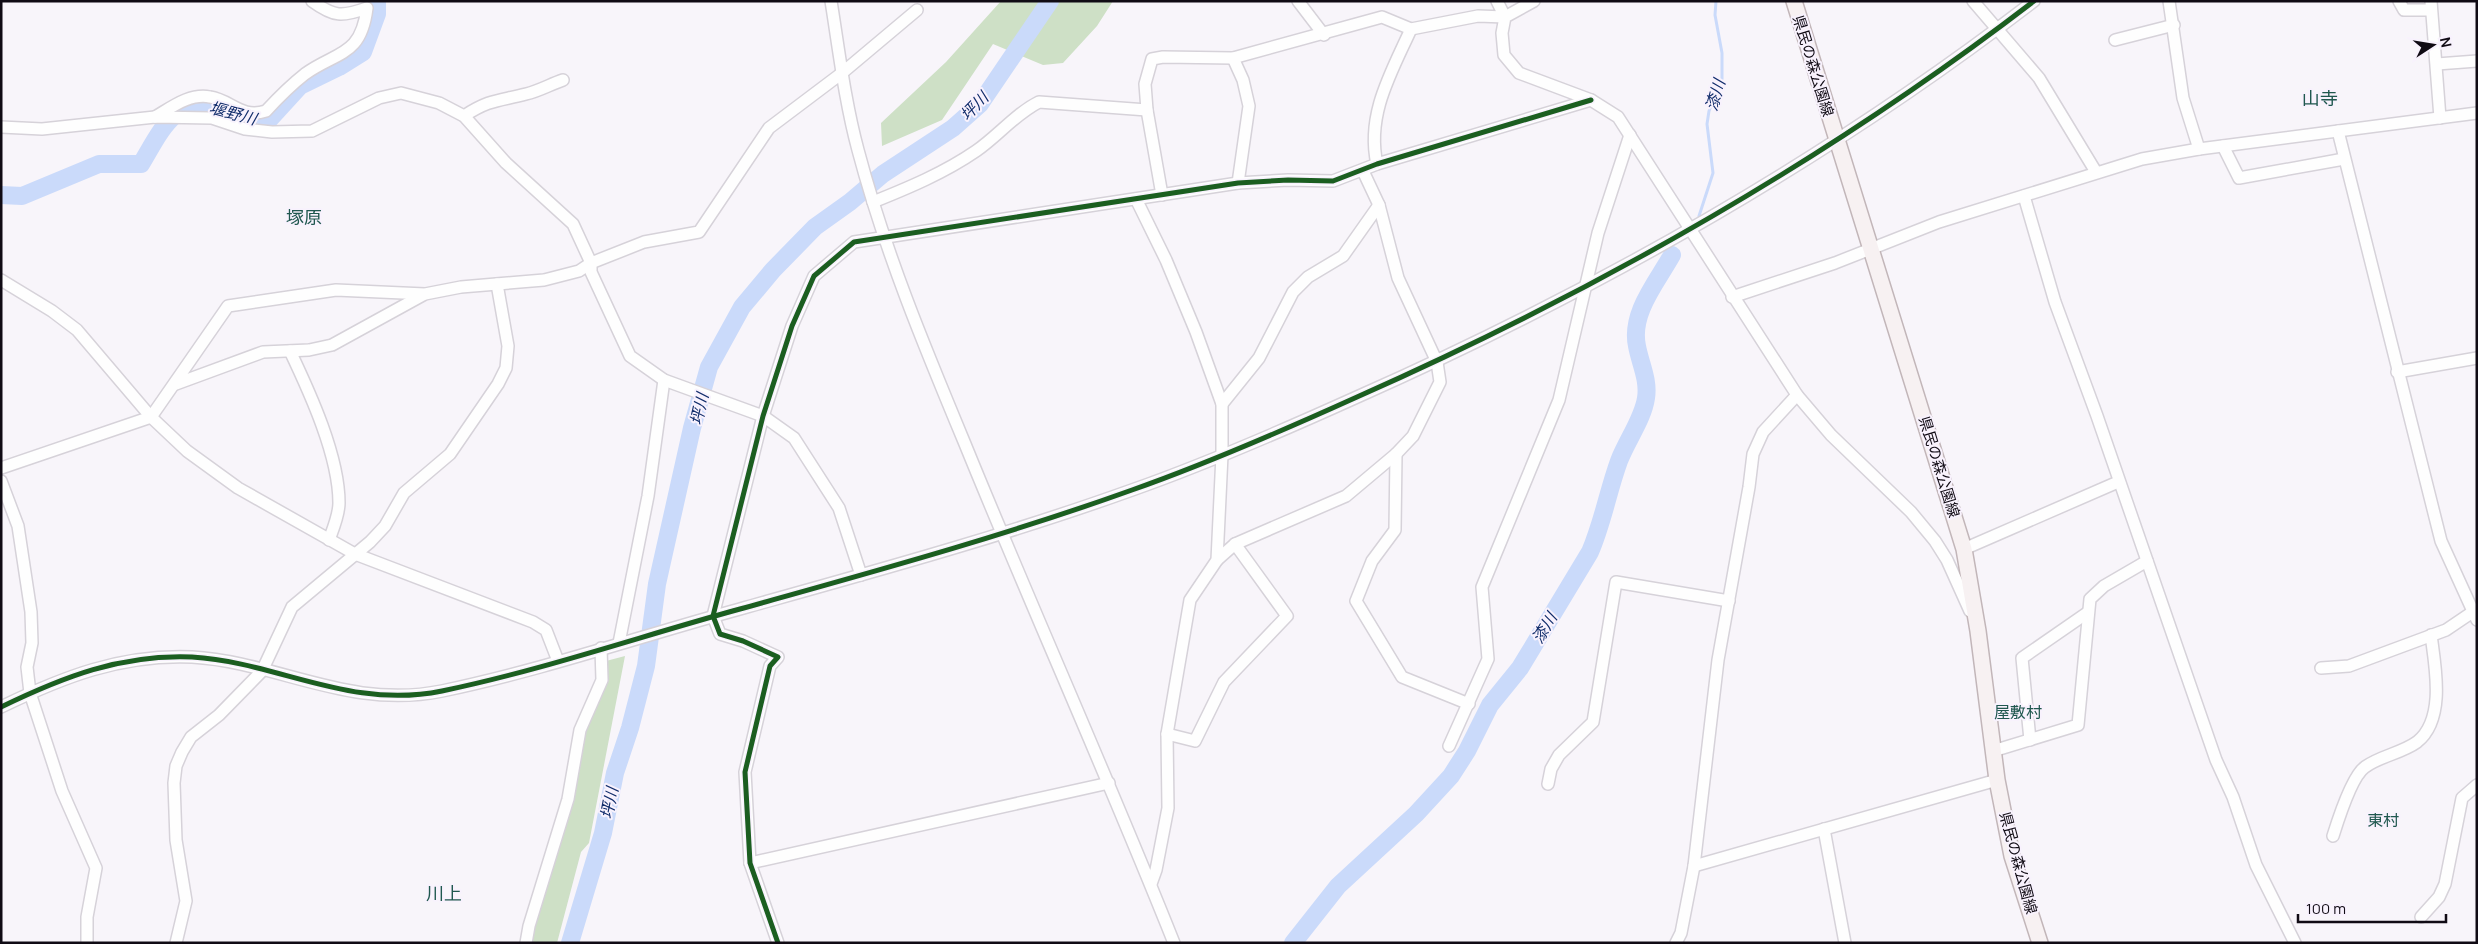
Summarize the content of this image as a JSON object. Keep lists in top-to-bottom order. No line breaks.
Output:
{"streets":{"main road":["県民の森公園線"]},"districts":["山寺","塚原","屋敷村","東村","川上"],"water":["漆川","坪川","堰野川"],"scale_bar":"100 m","north":"right"}
